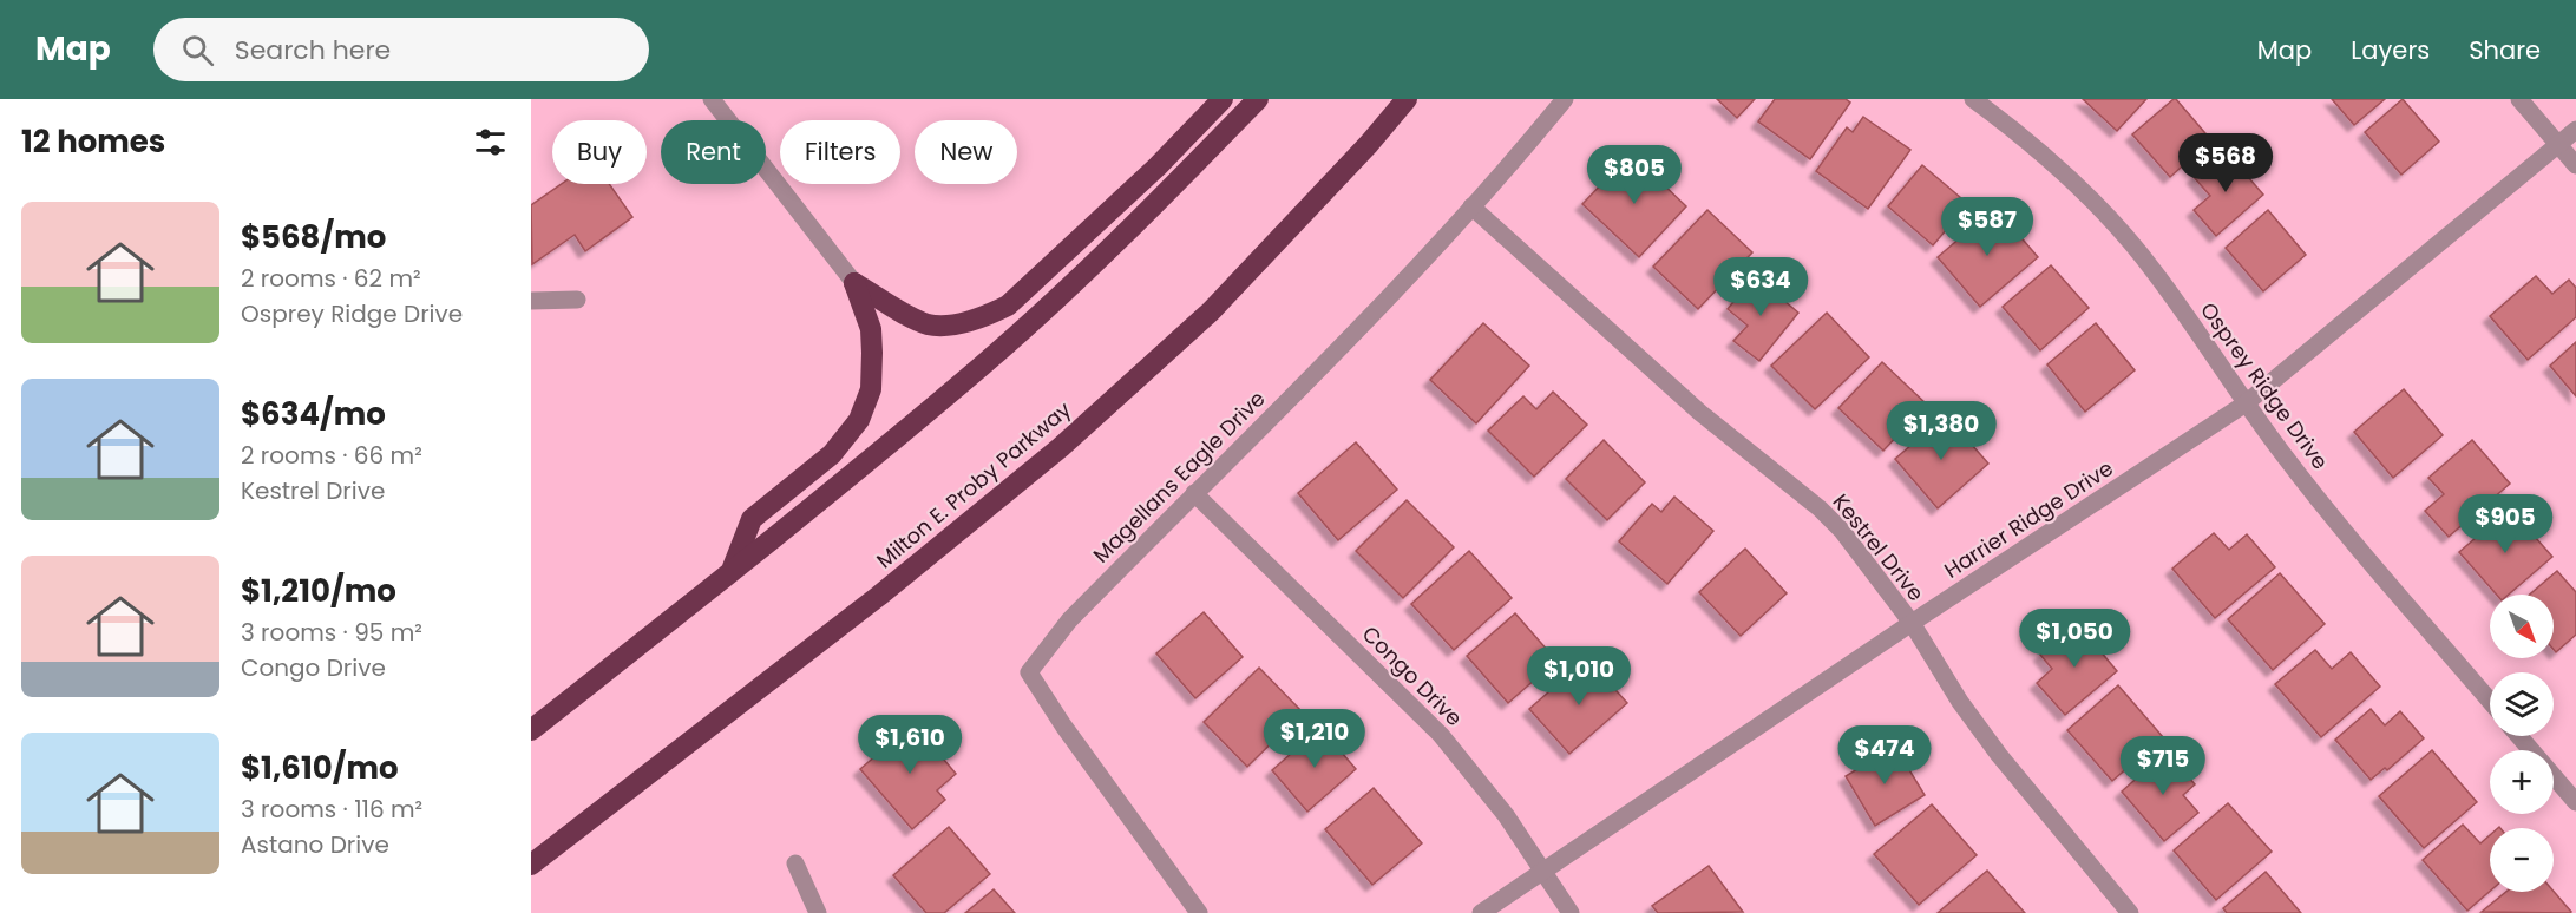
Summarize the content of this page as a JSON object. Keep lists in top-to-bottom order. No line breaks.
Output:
{"streets":{"highway":["Milton E. Proby Parkway"],"street":["Osprey Ridge Drive","Magellans Eagle Drive","Harrier Ridge Drive","Kestrel Drive","Congo Drive"]},"crossings":[["Osprey Ridge Drive","Harrier Ridge Drive"],["Magellans Eagle Drive","Kestrel Drive"],["Magellans Eagle Drive","Congo Drive"],["Harrier Ridge Drive","Kestrel Drive"],["Harrier Ridge Drive","Congo Drive"]],"north":"bottom right","page":{"header":"Map","search":"Search here","nav":["Map","Layers","Share"],"heading":"12 homes","chip":["Buy","Rent","Filters","New"],"price":["$568","$805","$587","$634","$1,380","$905","$1,050","$1,010","$1,210","$1,610","$474","$715"],"list":[{"name":"$568/mo","note":"2 rooms · 62 m² · Osprey Ridge Drive"},{"name":"$634/mo","note":"2 rooms · 66 m² · Kestrel Drive"},{"name":"$1,210/mo","note":"3 rooms · 95 m² · Congo Drive"},{"name":"$1,610/mo","note":"3 rooms · 116 m² · Astano Drive"}],"map_buttons":["+","−"]}}
